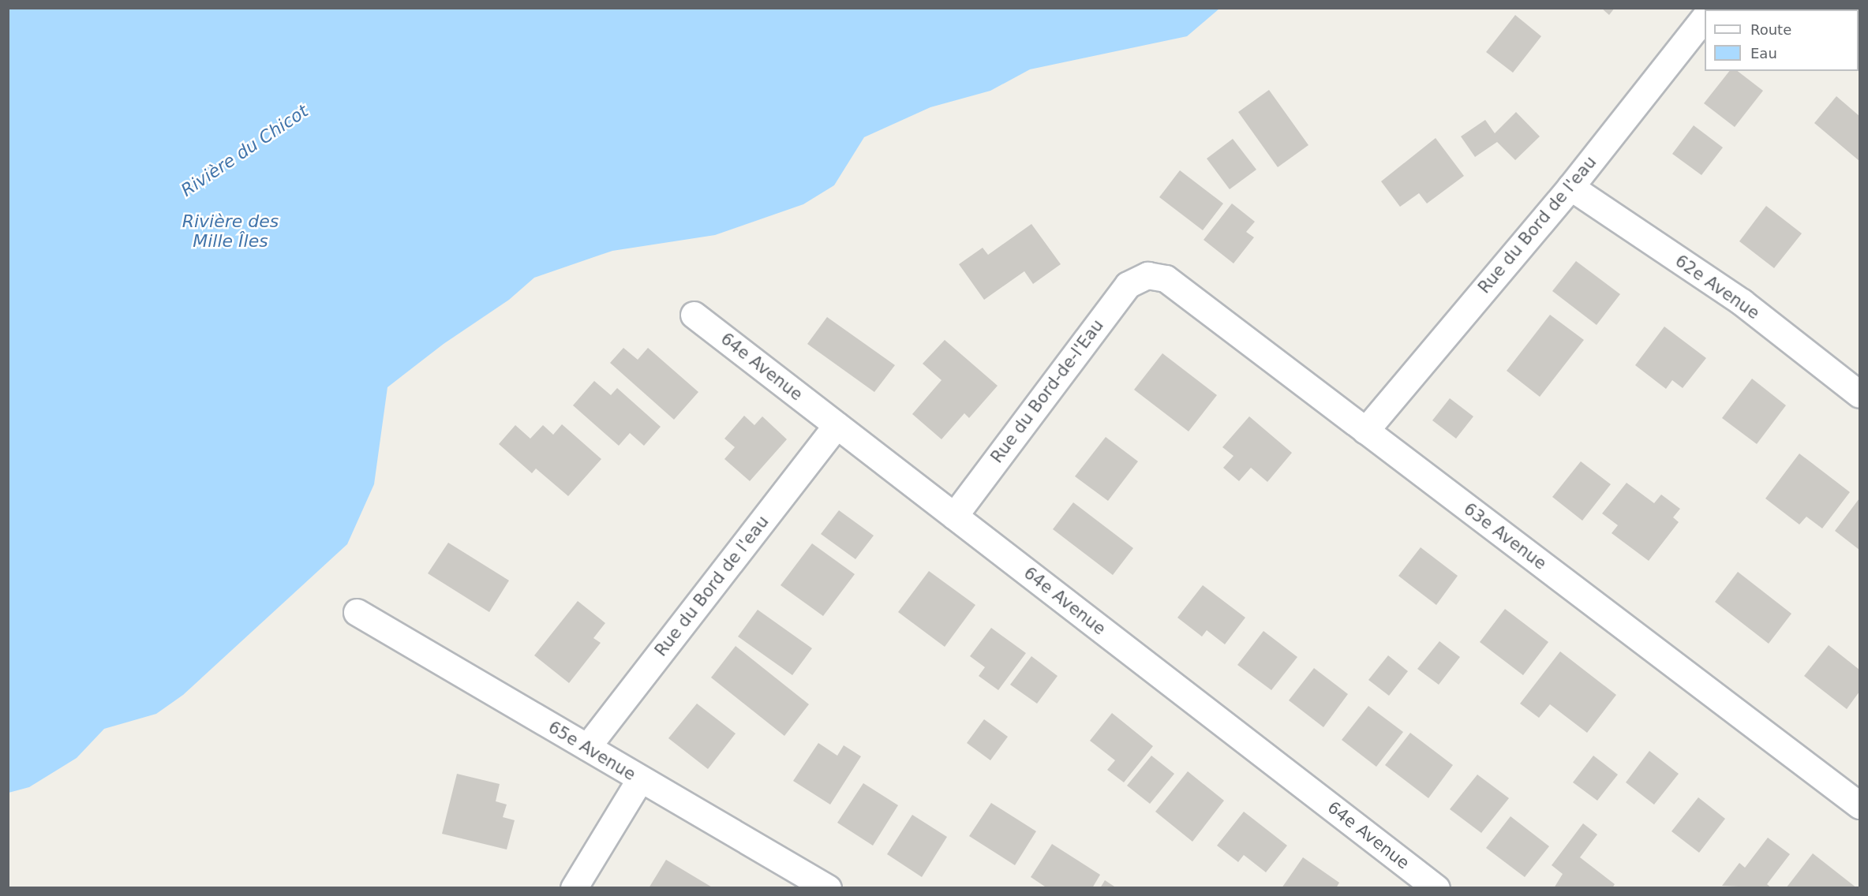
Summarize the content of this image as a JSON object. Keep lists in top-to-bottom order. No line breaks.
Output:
{"streets":{"street":["Rue du Bord de l'eau","62e Avenue","64e Avenue","Rue du Bord-de-l'Eau","63e Avenue","65e Avenue"]},"crossings":[["Rue du Bord de l'eau","62e Avenue"],["Rue du Bord de l'eau","64e Avenue"],["Rue du Bord de l'eau","63e Avenue"],["Rue du Bord de l'eau","65e Avenue"],["64e Avenue","Rue du Bord-de-l'Eau"],["Rue du Bord-de-l'Eau","63e Avenue"]],"water":["Rivière du Chicot","Rivière des Mille Îles"],"legend":["Route","Eau"]}
